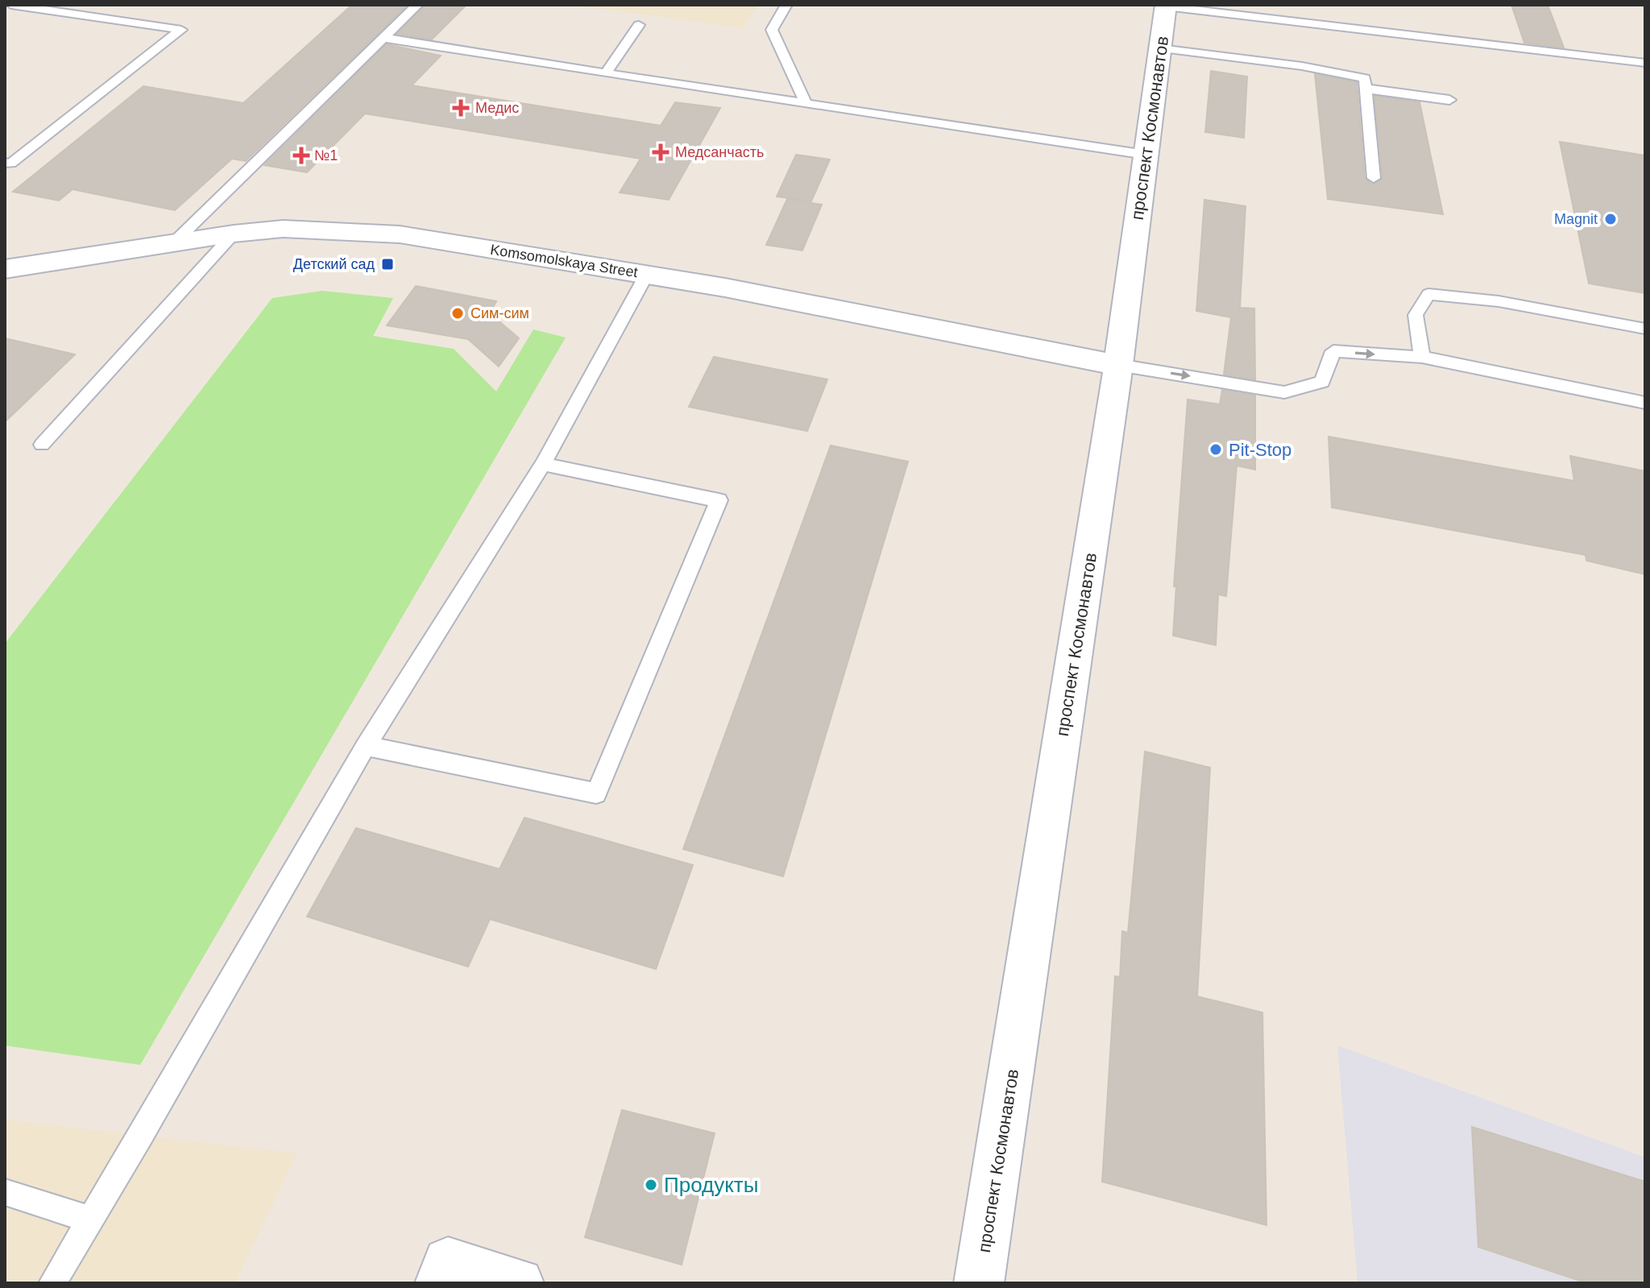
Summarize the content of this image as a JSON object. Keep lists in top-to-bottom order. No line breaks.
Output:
{"streets":{"street":["проспект Космонавтов","Komsomolskaya Street"]},"crossings":[["проспект Космонавтов","Komsomolskaya Street"]],"places":{"health":["Медис","Медсанчасть","№1"],"other":["Magnit","Сим-сим","Pit-Stop","Продукты"],"transit":["Детский сад"]}}
